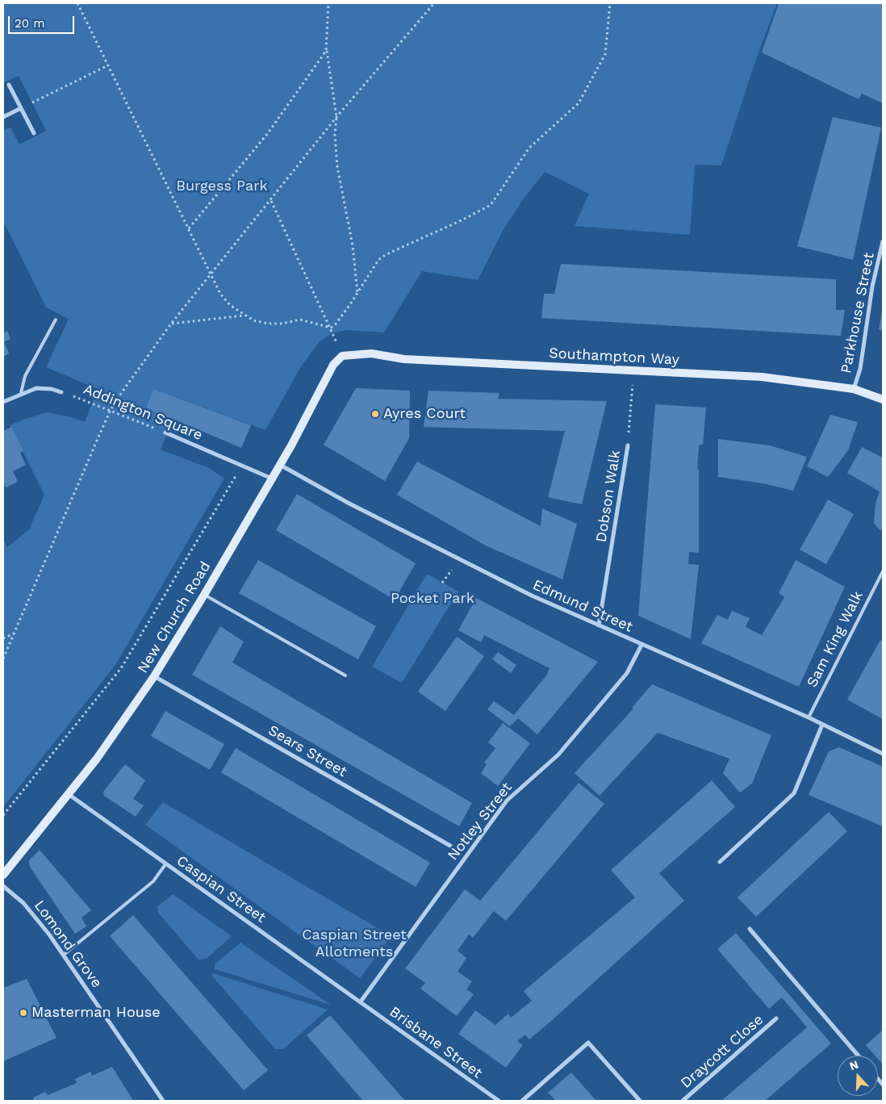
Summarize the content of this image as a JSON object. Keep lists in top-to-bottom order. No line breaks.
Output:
{"streets":{"main road":["Southampton Way","New Church Road"],"street":["Parkhouse Street","Addington Square","Dobson Walk","Edmund Street","Sears Street","Notley Street","Caspian Street","Lomond Grove","Brisbane Street","Draycott Close"],"lane":["Sam King Walk"]},"crossings":[["Parkhouse Street","Southampton Way"],["Southampton Way","Dobson Walk"],["Southampton Way","New Church Road"],["Addington Square","New Church Road"],["Dobson Walk","Edmund Street"],["Edmund Street","New Church Road"],["Edmund Street","Sam King Walk"],["Edmund Street","Notley Street"],["New Church Road","Sears Street"],["New Church Road","Caspian Street"],["Notley Street","Caspian Street"],["Notley Street","Brisbane Street"],["Caspian Street","Brisbane Street"]],"parks":["Burgess Park","Pocket Park","Caspian Street Allotments"],"places":["Ayres Court","Masterman House"],"scale_bar":"20 m","north":"top"}
